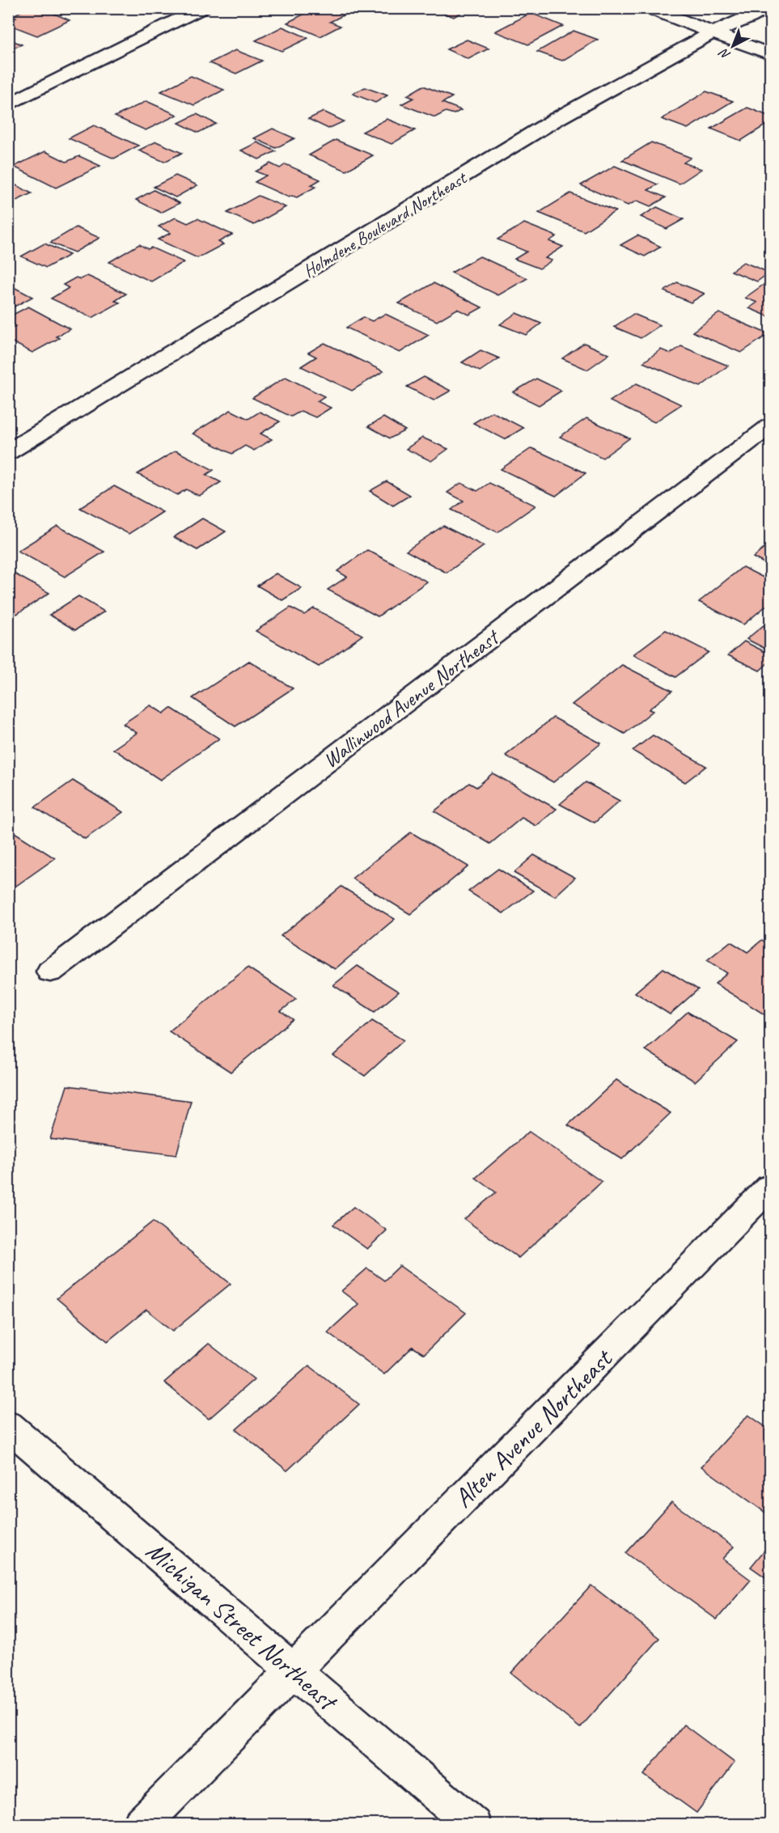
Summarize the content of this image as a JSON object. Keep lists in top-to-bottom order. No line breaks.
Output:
{"streets":{"street":["Holmdene Boulevard Northeast","Wallinwood Avenue Northeast","Alten Avenue Northeast","Michigan Street Northeast"]},"crossings":[["Alten Avenue Northeast","Michigan Street Northeast"]],"north":"bottom left"}
